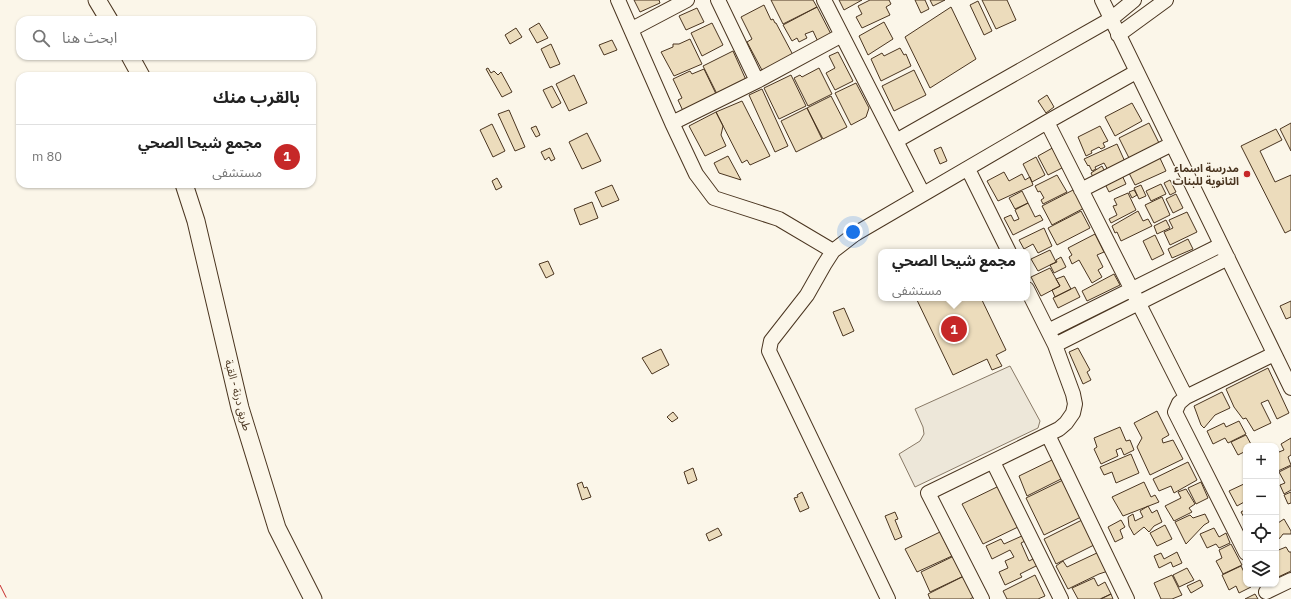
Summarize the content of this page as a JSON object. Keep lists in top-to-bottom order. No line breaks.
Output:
{"streets":{"main road":["طريق درنة - القبة"]},"places":["مدرسة اسماء الثانوية للبنات"],"page":{"search":"ابحث هنا","heading":"بالقرب منك","list":[{"mark":"1","name":"مجمع شيحا الصحي","note":"مستشفى","value":"80 m"}],"popup":["مجمع شيحا الصحي","مستشفى"],"pins":"1","map_buttons":["+","−"]}}
